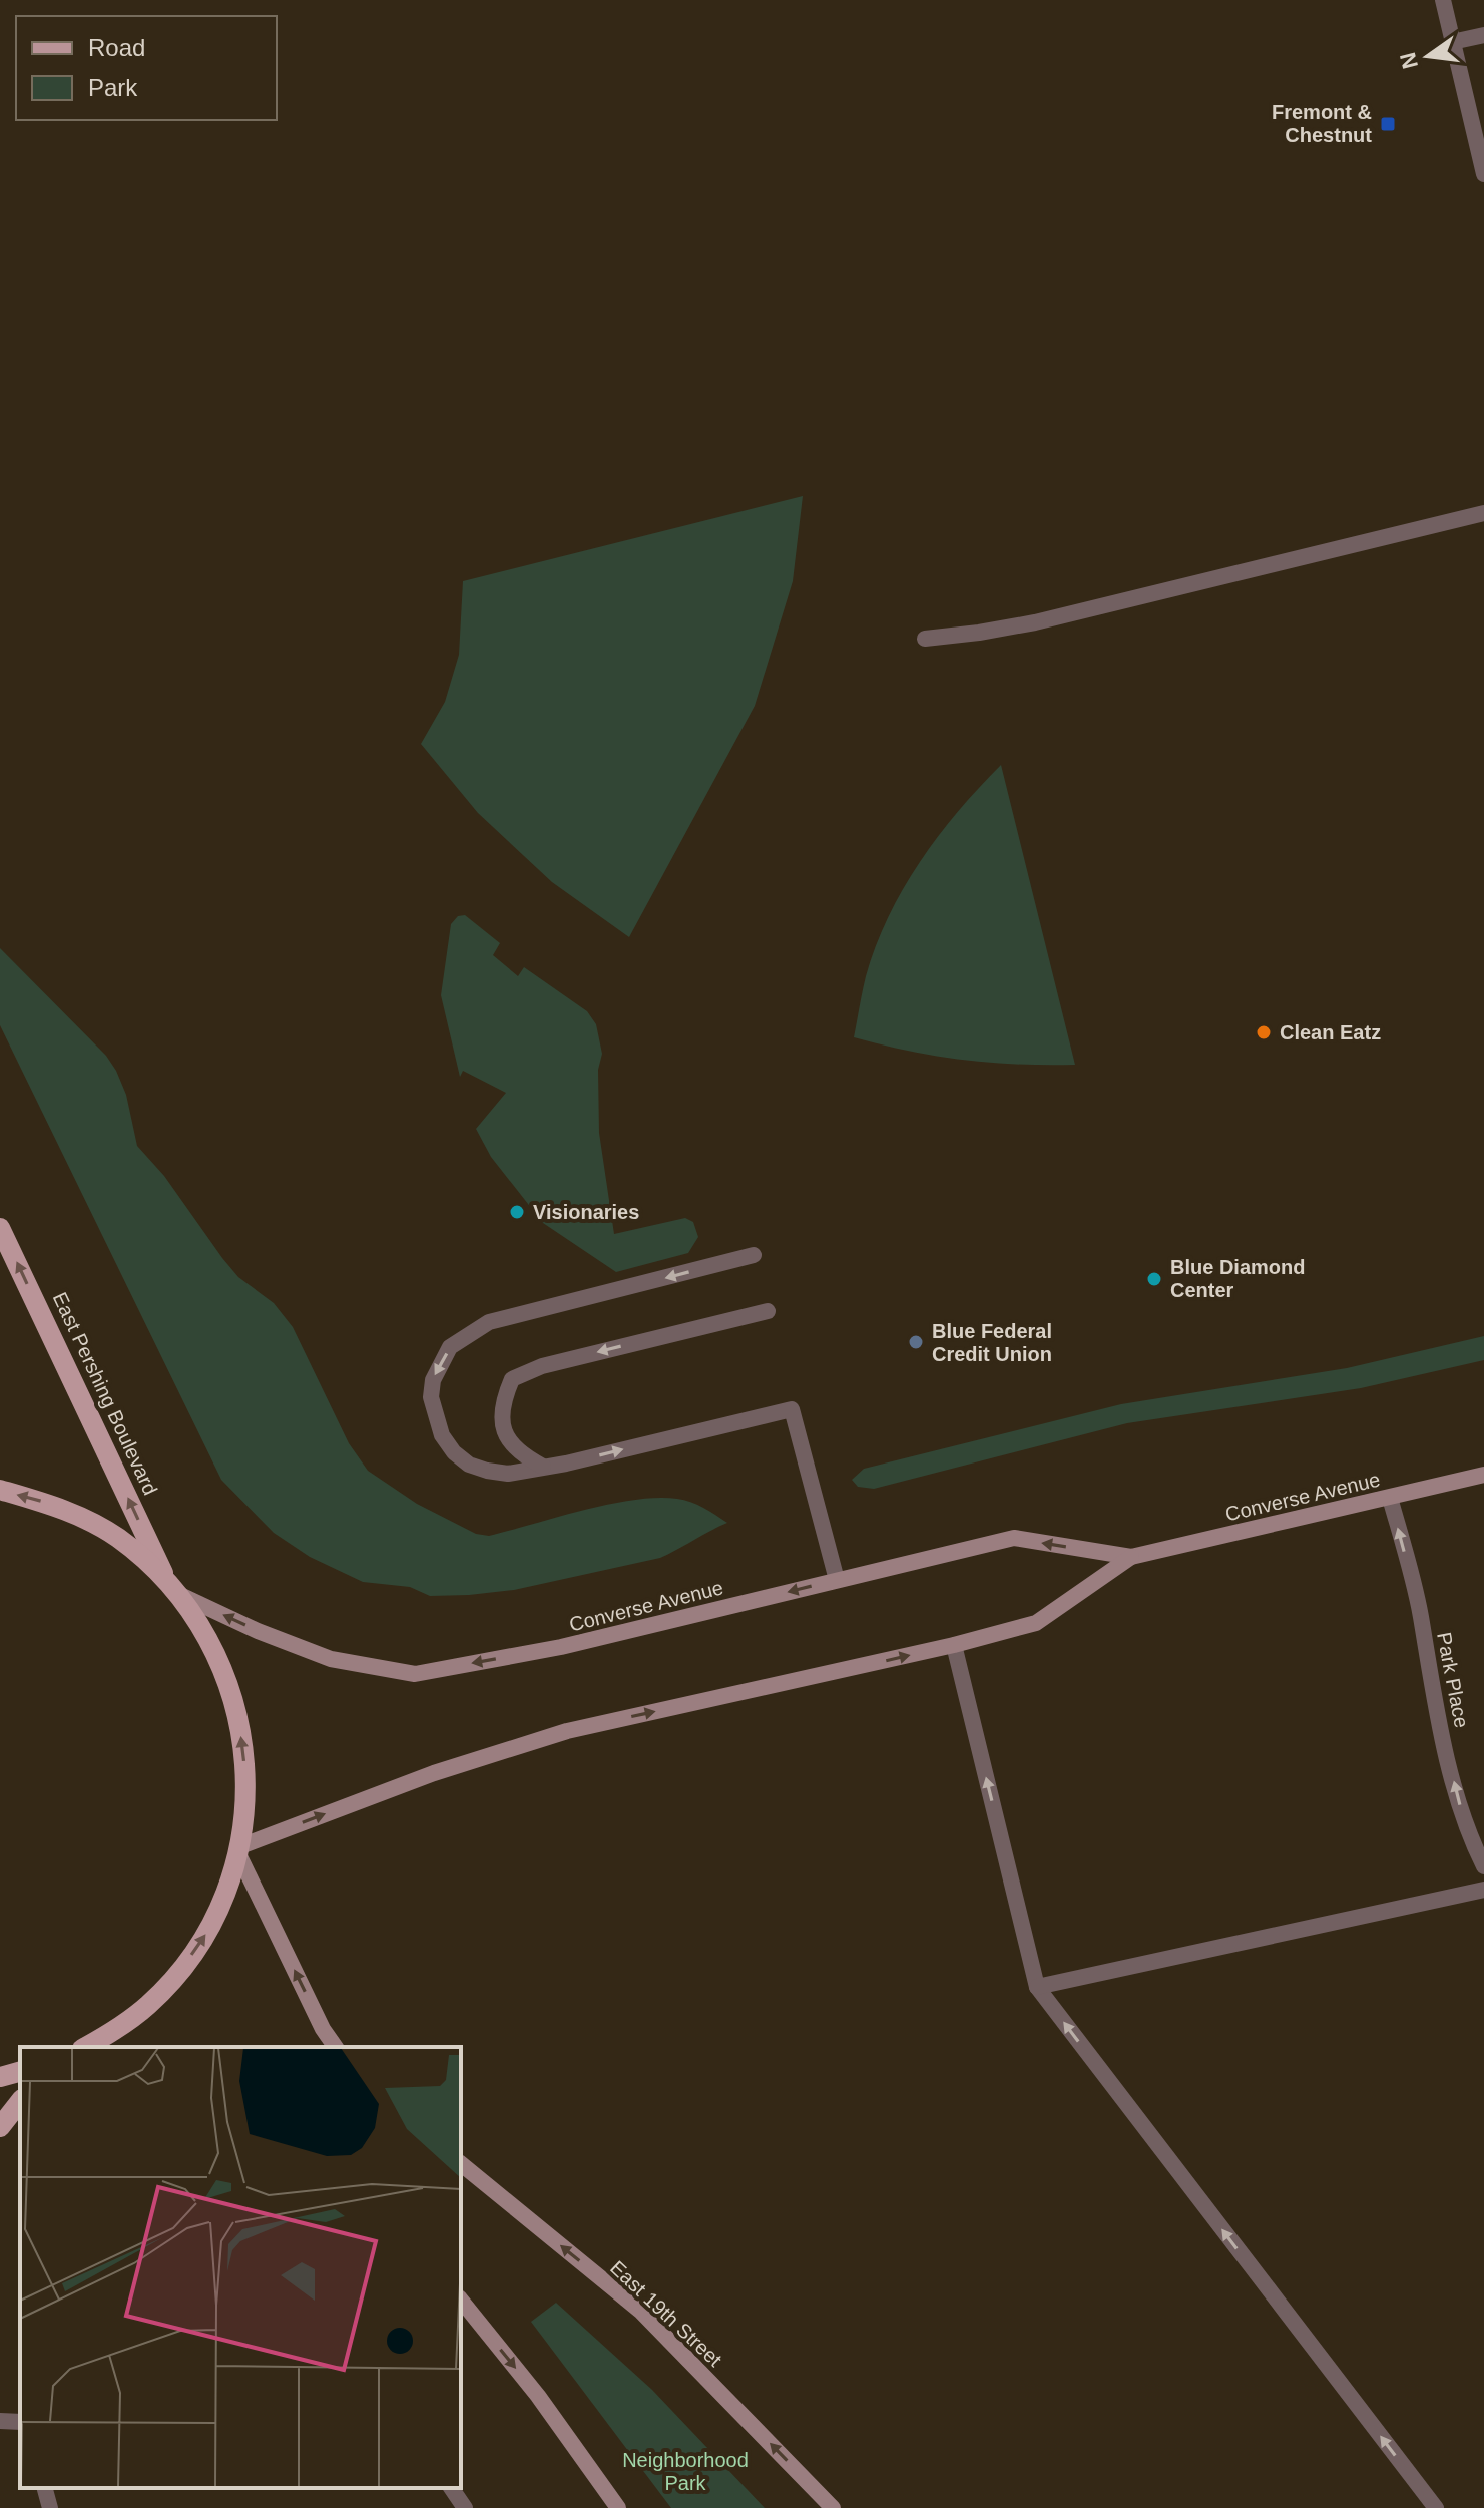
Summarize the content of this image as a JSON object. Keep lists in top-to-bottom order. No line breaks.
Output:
{"streets":{"main road":["East Pershing Boulevard","Converse Avenue","East 19th Street"],"street":["Park Place"]},"crossings":[["East Pershing Boulevard","Converse Avenue"],["Converse Avenue","Park Place"]],"one_way":["East Pershing Boulevard","Park Place"],"parks":["Neighborhood Park"],"places":{"transit":["Fremont & Chestnut"],"other":["Clean Eatz","Visionaries","Blue Diamond Center","Blue Federal Credit Union"]},"legend":["Road","Park"],"north":"left"}
